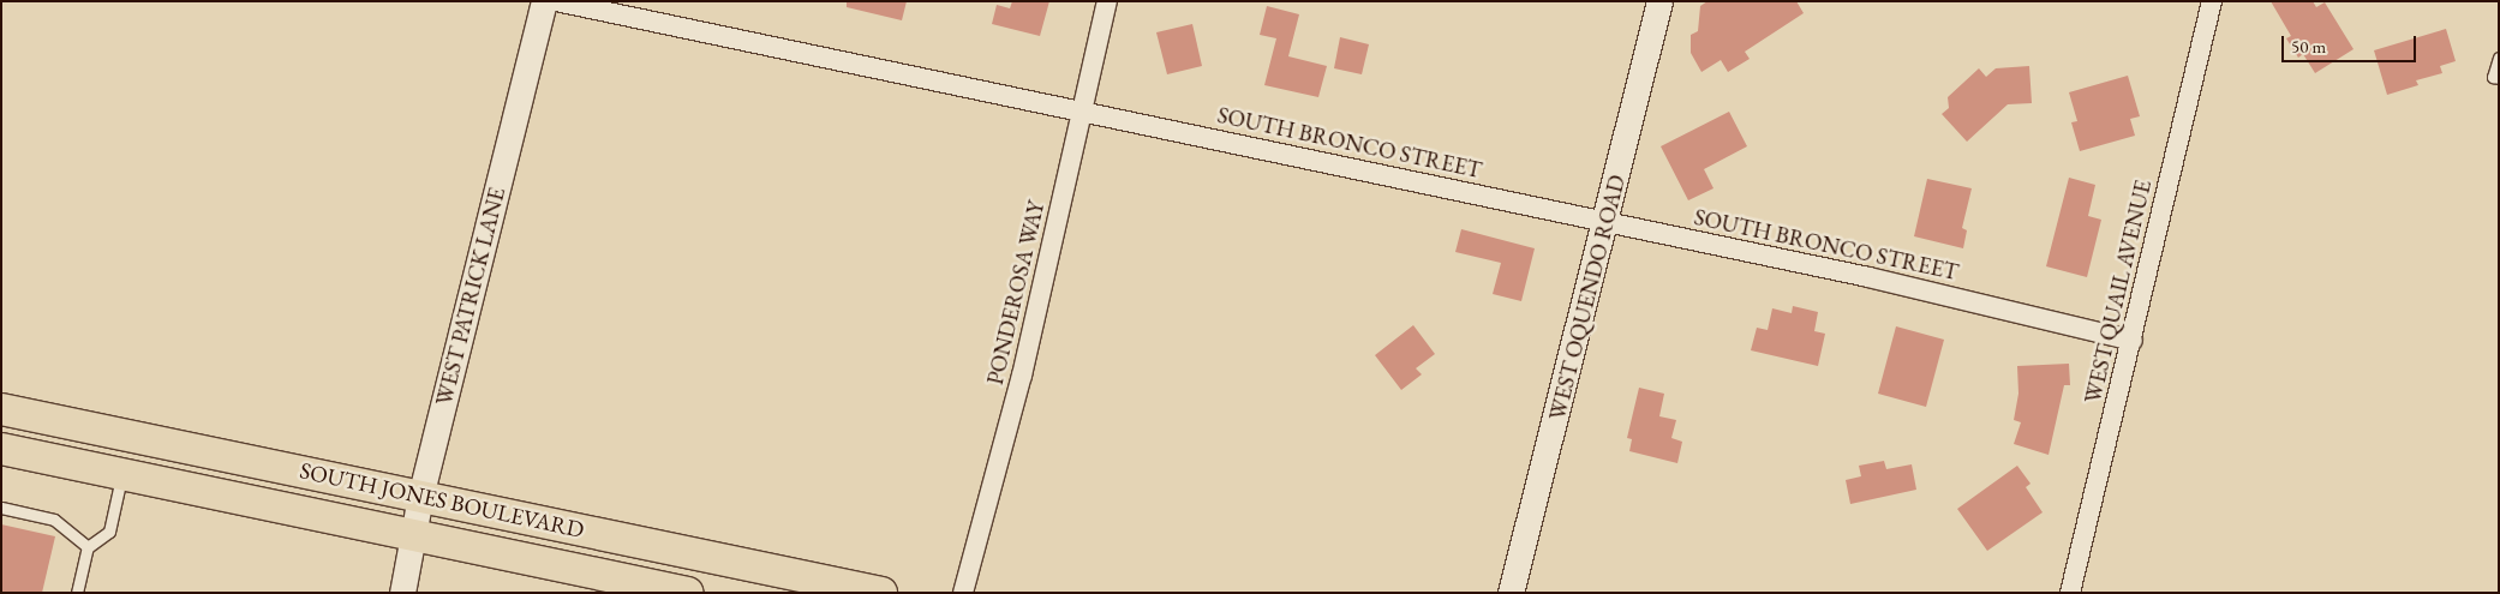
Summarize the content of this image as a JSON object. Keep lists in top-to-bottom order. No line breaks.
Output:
{"streets":{"main road":["SOUTH JONES BOULEVARD"],"street":["SOUTH BRONCO STREET","WEST QUAIL AVENUE","PONDEROSA WAY","WEST PATRICK LANE","WEST OQUENDO ROAD"]},"crossings":[["SOUTH BRONCO STREET","WEST QUAIL AVENUE"],["SOUTH BRONCO STREET","PONDEROSA WAY"],["SOUTH BRONCO STREET","WEST OQUENDO ROAD"],["WEST PATRICK LANE","SOUTH JONES BOULEVARD"]],"scale_bar":"50 m"}
